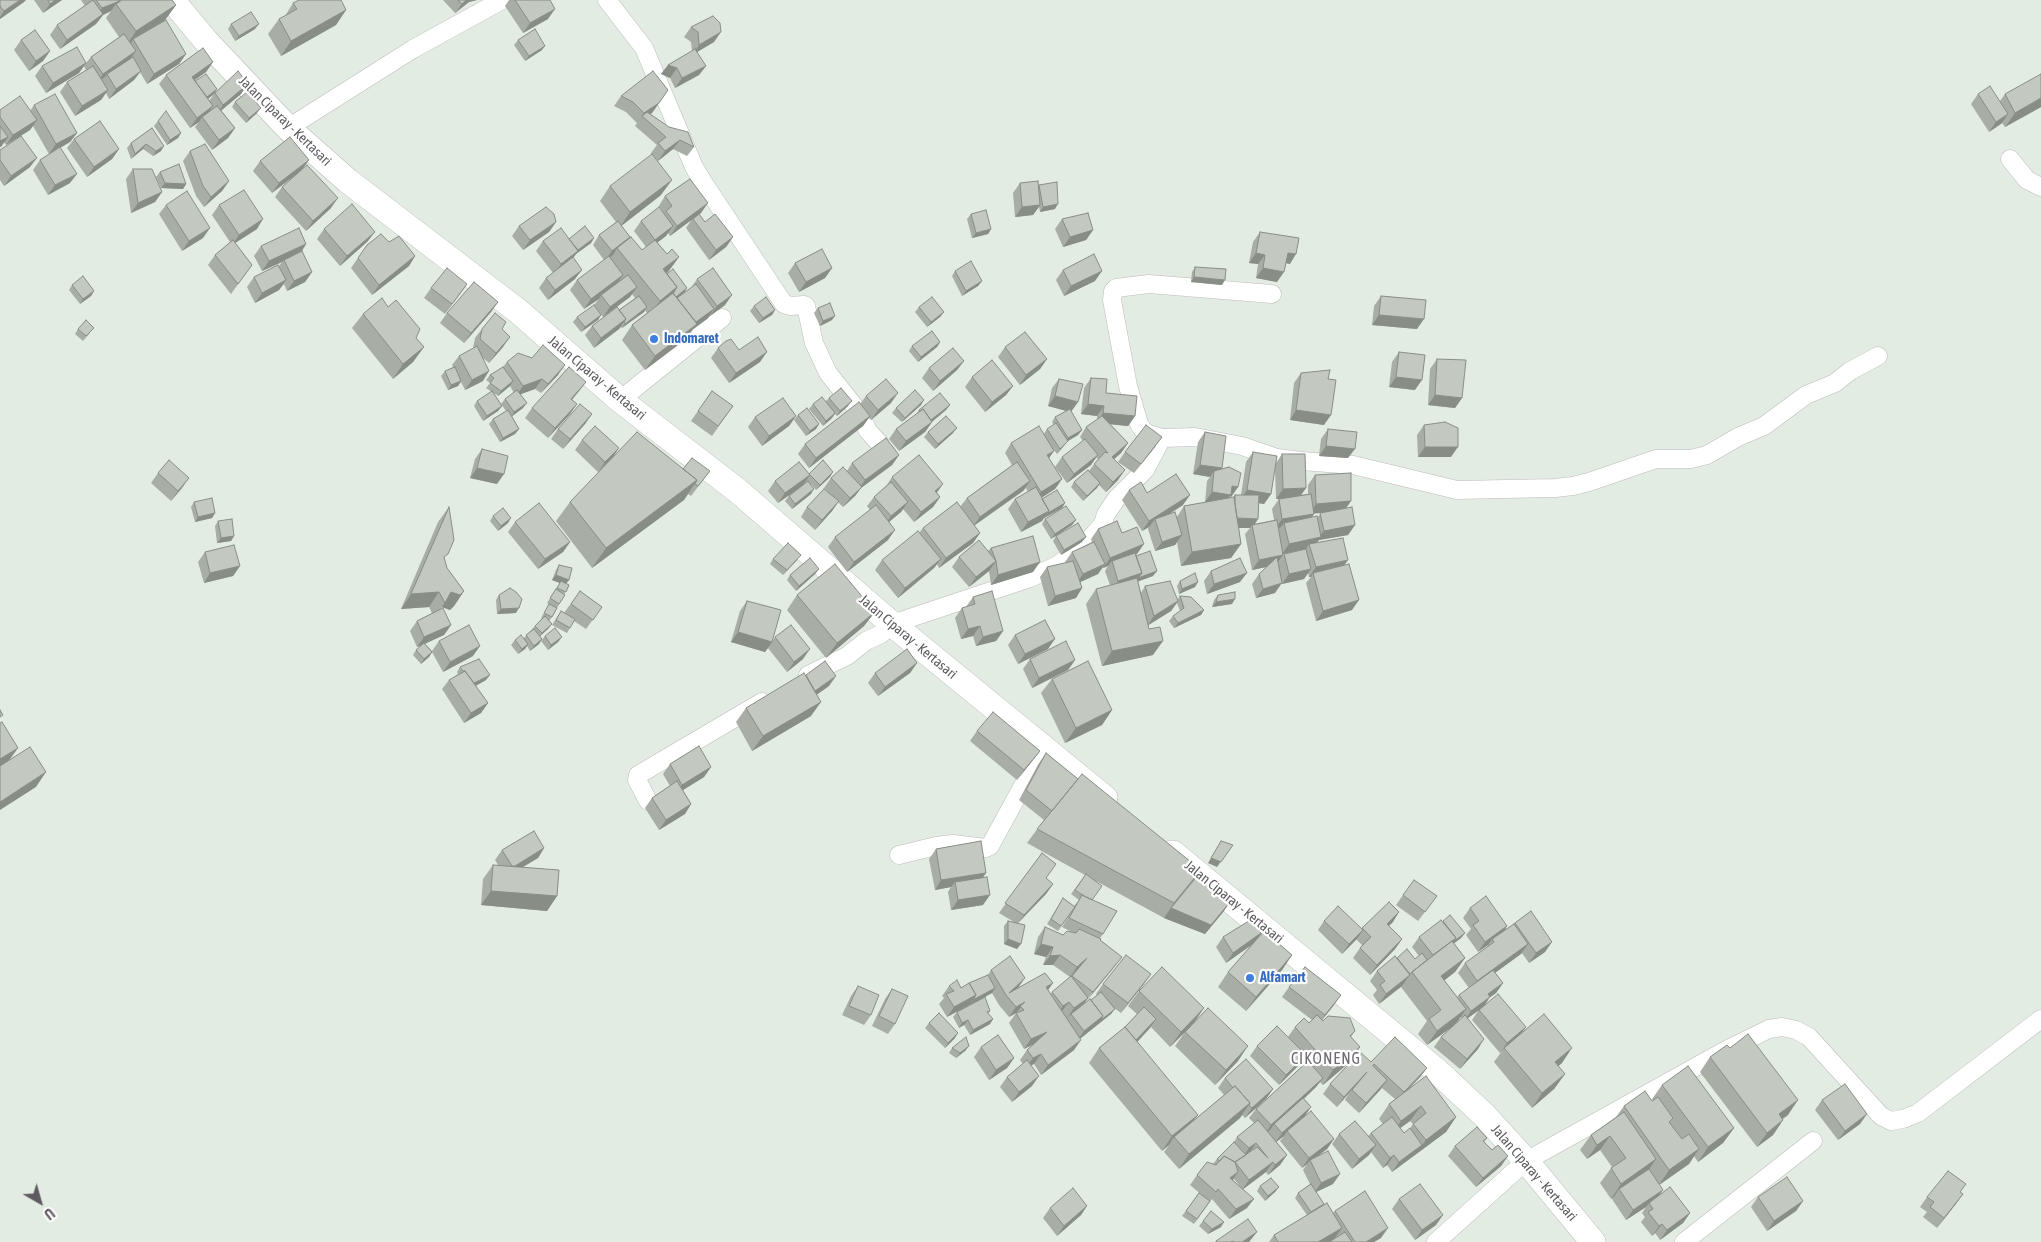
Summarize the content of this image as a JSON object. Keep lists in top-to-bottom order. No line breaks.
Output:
{"streets":{"main road":["Jalan Ciparay - Kertasari"]},"districts":["CIKONENG"],"places":["Indomaret","Alfamart"],"north":"bottom right"}
